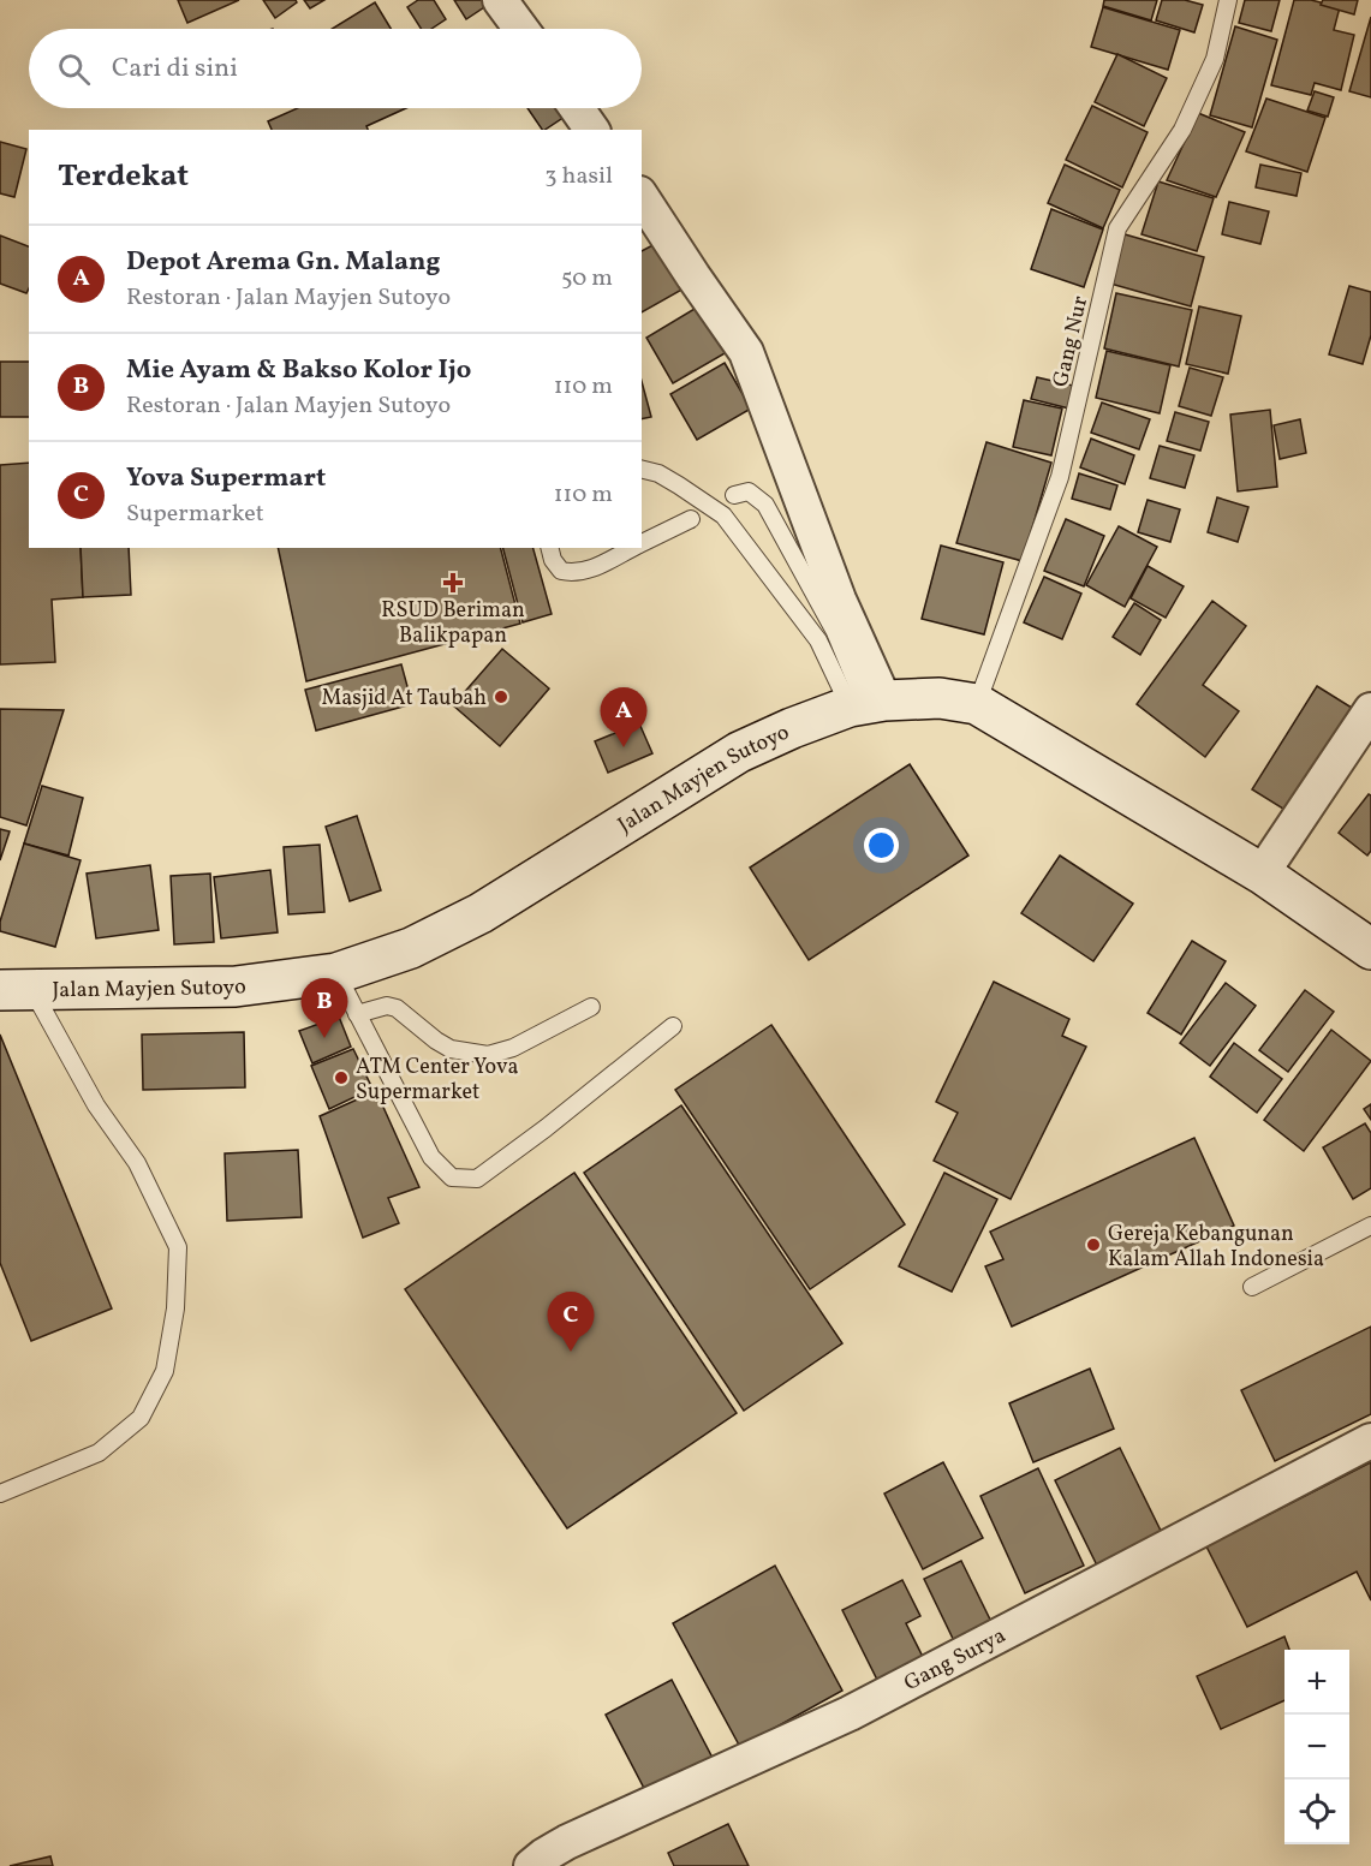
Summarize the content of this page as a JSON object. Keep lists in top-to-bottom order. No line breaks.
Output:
{"streets":{"main road":["Jalan Mayjen Sutoyo"],"street":["Gang Surya"],"lane":["Gang Nur"]},"crossings":[["Gang Nur","Jalan Mayjen Sutoyo"]],"places":{"health":["RSUD Beriman Balikpapan"],"other":["Masjid At Taubah","ATM Center Yova Supermarket","Gereja Kebangunan Kalam Allah Indonesia"]},"page":{"search":"Cari di sini","heading":["Terdekat","3 hasil"],"list":[{"mark":"A","name":"Depot Arema Gn. Malang","note":"Restoran · Jalan Mayjen Sutoyo","value":"50 m"},{"mark":"B","name":"Mie Ayam & Bakso Kolor Ijo","note":"Restoran · Jalan Mayjen Sutoyo","value":"110 m"},{"mark":"C","name":"Yova Supermart","note":"Supermarket","value":"110 m"}],"pins":["A","B","C"],"map_buttons":["+","−"]}}
